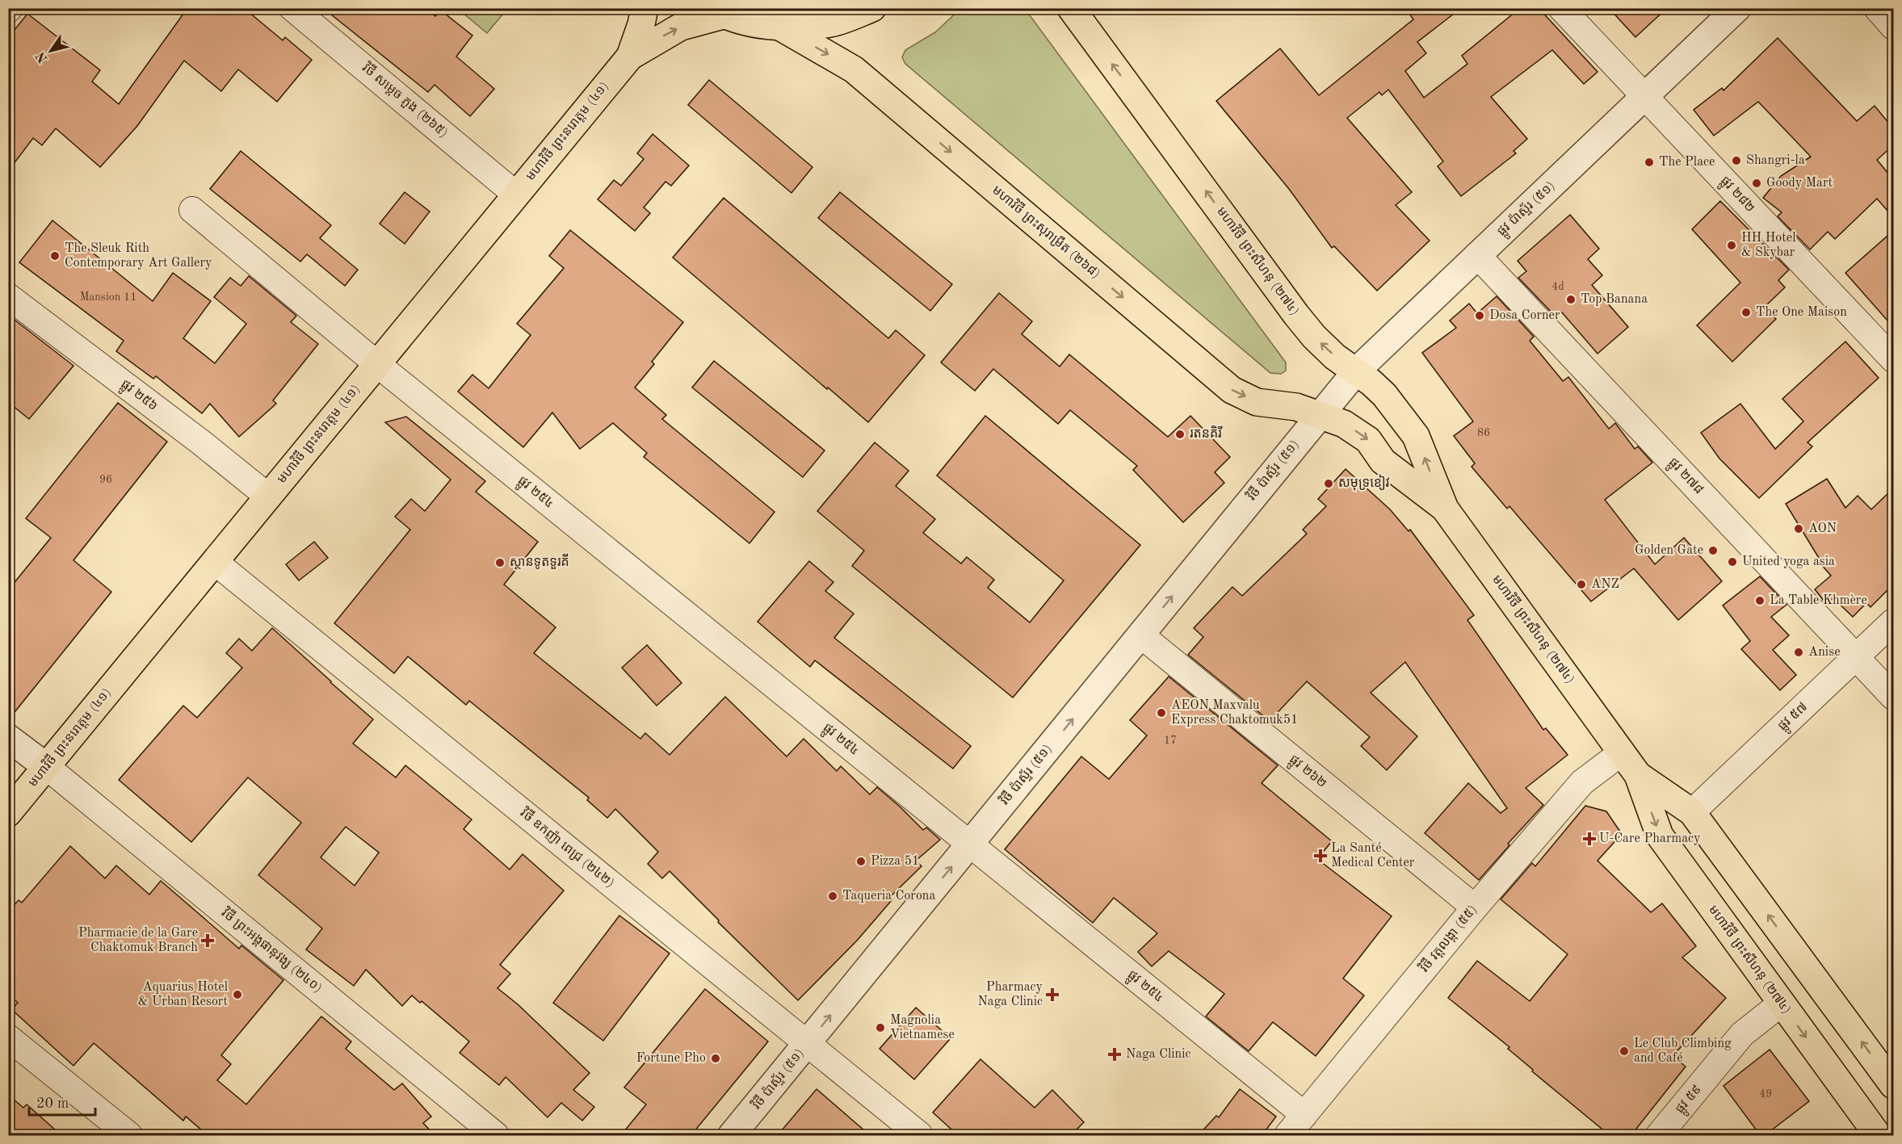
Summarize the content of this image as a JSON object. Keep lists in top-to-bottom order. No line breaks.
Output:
{"streets":{"main road":["មហាវិថី ព្រះនរោត្តម (៤១)","មហាវិថី ព្រះសុរាម្រឹត (២៦៨)","មហាវិថី ព្រះសីហនុ (២៧៤)"],"street":["វិថី សម្តេច ភួង (២៦៥)","ផ្លូវ ២៨២","ផ្លូវ ប៉ាស្ទ័រ (៥១)","ផ្លូវ ២៥៦","វិថី ប៉ាស្ទ័រ (៥១)","ផ្លូវ ២៧៨","ផ្លូវ ២៥៤","ផ្លូវ ៥៧","ផ្លូវ ២៦២","វិថី ឧកញ៉ា ពេជ្រ (២៤២)","វិថី វត្តលង្កា (៥៥)","វិថី ព្រះអង្គផានុវង្ស (២៤០)","ផ្លូវ ៥៩"]},"crossings":[["វិថី សម្តេច ភួង (២៦៥)","មហាវិថី ព្រះនរោត្តម (៤១)"],["មហាវិថី ព្រះនរោត្តម (៤១)","ផ្លូវ ២៥៦"],["មហាវិថី ព្រះនរោត្តម (៤១)","ផ្លូវ ២៥៤"],["មហាវិថី ព្រះនរោត្តម (៤១)","វិថី ឧកញ៉ា ពេជ្រ (២៤២)"],["មហាវិថី ព្រះនរោត្តម (៤១)","វិថី ព្រះអង្គផានុវង្ស (២៤០)"],["ផ្លូវ ២៨២","ផ្លូវ ប៉ាស្ទ័រ (៥១)"],["ផ្លូវ ប៉ាស្ទ័រ (៥១)","មហាវិថី ព្រះសុរាម្រឹត (២៦៨)"],["ផ្លូវ ប៉ាស្ទ័រ (៥១)","មហាវិថី ព្រះសីហនុ (២៧៤)"],["ផ្លូវ ប៉ាស្ទ័រ (៥១)","វិថី ប៉ាស្ទ័រ (៥១)"],["ផ្លូវ ប៉ាស្ទ័រ (៥១)","ផ្លូវ ២៧៨"],["មហាវិថី ព្រះសុរាម្រឹត (២៦៨)","មហាវិថី ព្រះសីហនុ (២៧៤)"],["មហាវិថី ព្រះសុរាម្រឹត (២៦៨)","វិថី ប៉ាស្ទ័រ (៥១)"],["មហាវិថី ព្រះសីហនុ (២៧៤)","វិថី ប៉ាស្ទ័រ (៥១)"],["មហាវិថី ព្រះសីហនុ (២៧៤)","ផ្លូវ ៥៧"],["មហាវិថី ព្រះសីហនុ (២៧៤)","វិថី វត្តលង្កា (៥៥)"],["មហាវិថី ព្រះសីហនុ (២៧៤)","ផ្លូវ ៥៩"],["វិថី ប៉ាស្ទ័រ (៥១)","ផ្លូវ ២៥៤"],["វិថី ប៉ាស្ទ័រ (៥១)","ផ្លូវ ២៦២"],["វិថី ប៉ាស្ទ័រ (៥១)","វិថី ឧកញ៉ា ពេជ្រ (២៤២)"],["ផ្លូវ ២៧៨","ផ្លូវ ៥៧"],["ផ្លូវ ២៥៤","វិថី វត្តលង្កា (៥៥)"],["ផ្លូវ ២៦២","វិថី វត្តលង្កា (៥៥)"]],"one_way":["មហាវិថី ព្រះសុរាម្រឹត (២៦៨)","វិថី ប៉ាស្ទ័រ (៥១)"],"places":{"other":["Shangri-la","The Place","Goody Mart","HH Hotel & Skybar","The Sleuk Rith Contemporary Art Gallery","Top Banana","The One Maison","Dosa Corner","រតនគិរី","សមុទ្រខៀវ","AON","Golden Gate","United yoga asia","ស្ថានទូតទួរគី","ANZ","La Table Khmère","Anise","AEON Maxvalu Express Chaktomuk51","Pizza 51","Taqueria Corona","Aquarius Hotel & Urban Resort","Magnolia Vietnamese","Le Club Climbing and Café","Fortune Pho"],"health":["U-Care Pharmacy","La Santé Medical Center","Pharmacie de la Gare Chaktomuk Branch","Pharmacy Naga Clinic","Naga Clinic"]},"house_numbers":["4d","Mansion 11","86","96","17","49"],"scale_bar":"20 m","north":"bottom left"}
